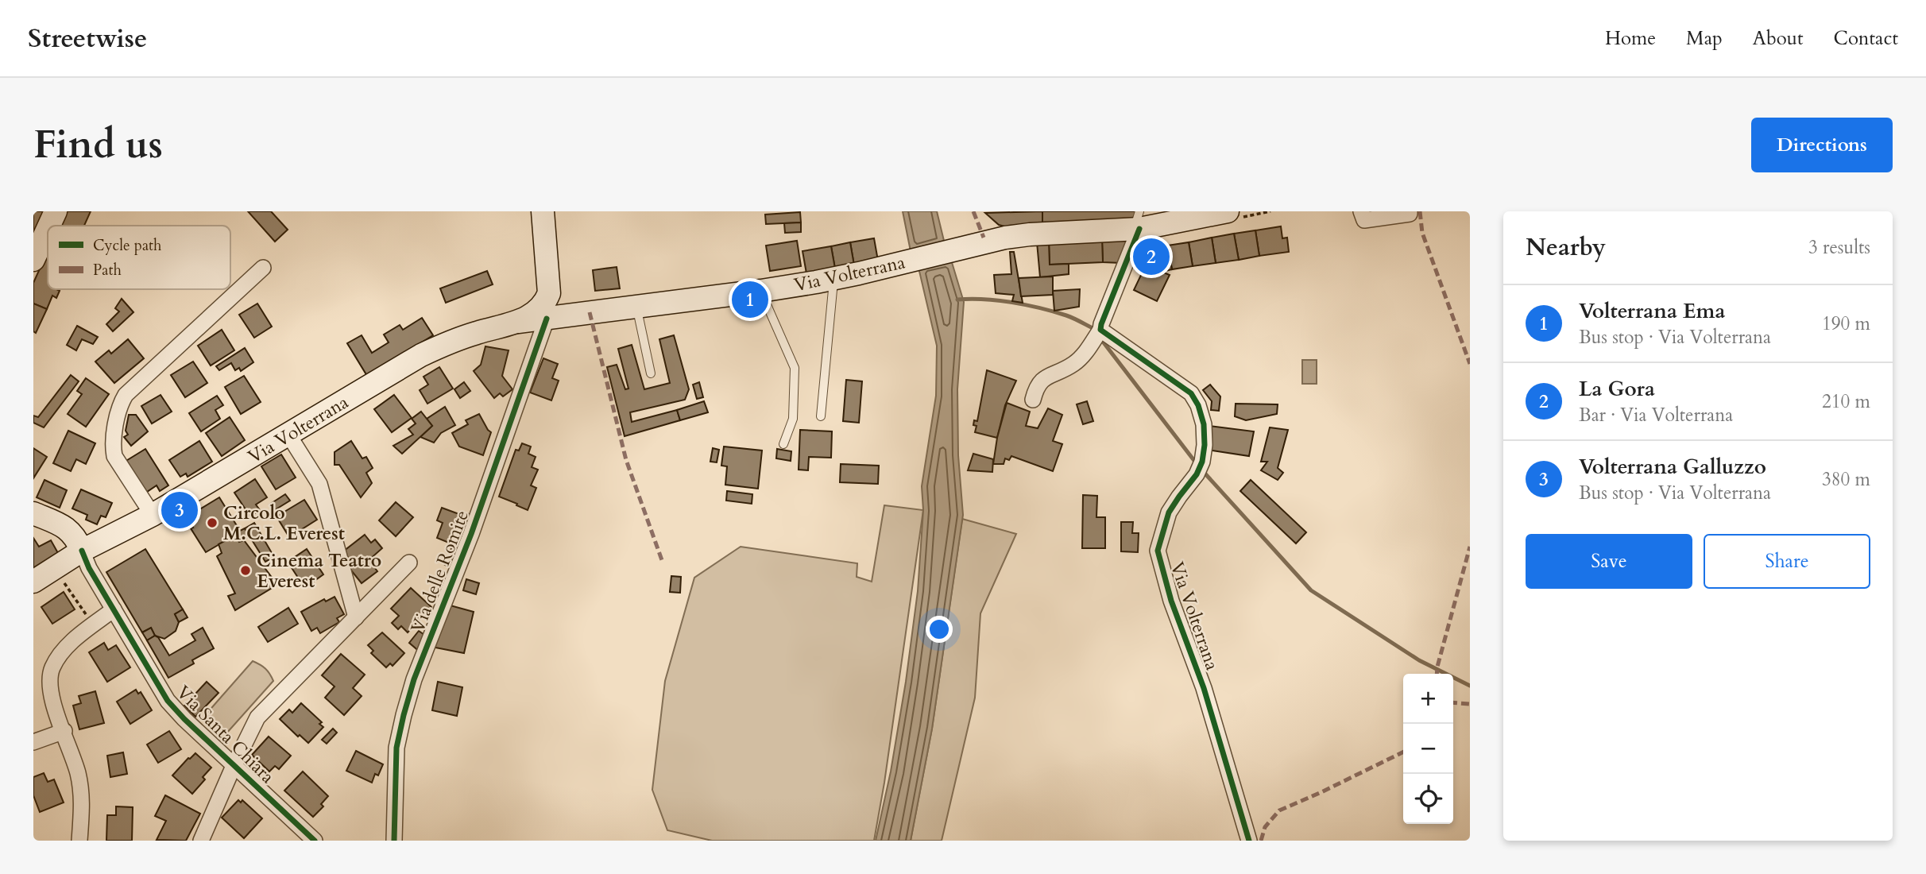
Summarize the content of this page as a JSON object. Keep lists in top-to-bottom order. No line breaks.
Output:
{"streets":{"main road":["Via Volterrana"],"street":["Via delle Romite","Via Santa Chiara"]},"crossings":[["Via Volterrana","Via delle Romite"],["Via Volterrana","Via Santa Chiara"]],"places":["Circolo M.C.L. Everest","Cinema Teatro Everest"],"legend":["Cycle path","Path"],"page":{"header":"Streetwise","nav":["Home","Map","About","Contact"],"buttons":["Directions",["Save","Share"]],"title":"Find us","heading":["Nearby","3 results"],"pins":["2","1","3"],"list":[{"mark":"1","name":"Volterrana Ema","note":"Bus stop · Via Volterrana","value":"190 m"},{"mark":"2","name":"La Gora","note":"Bar · Via Volterrana","value":"210 m"},{"mark":"3","name":"Volterrana Galluzzo","note":"Bus stop · Via Volterrana","value":"380 m"}],"map_buttons":["+","−"]}}
